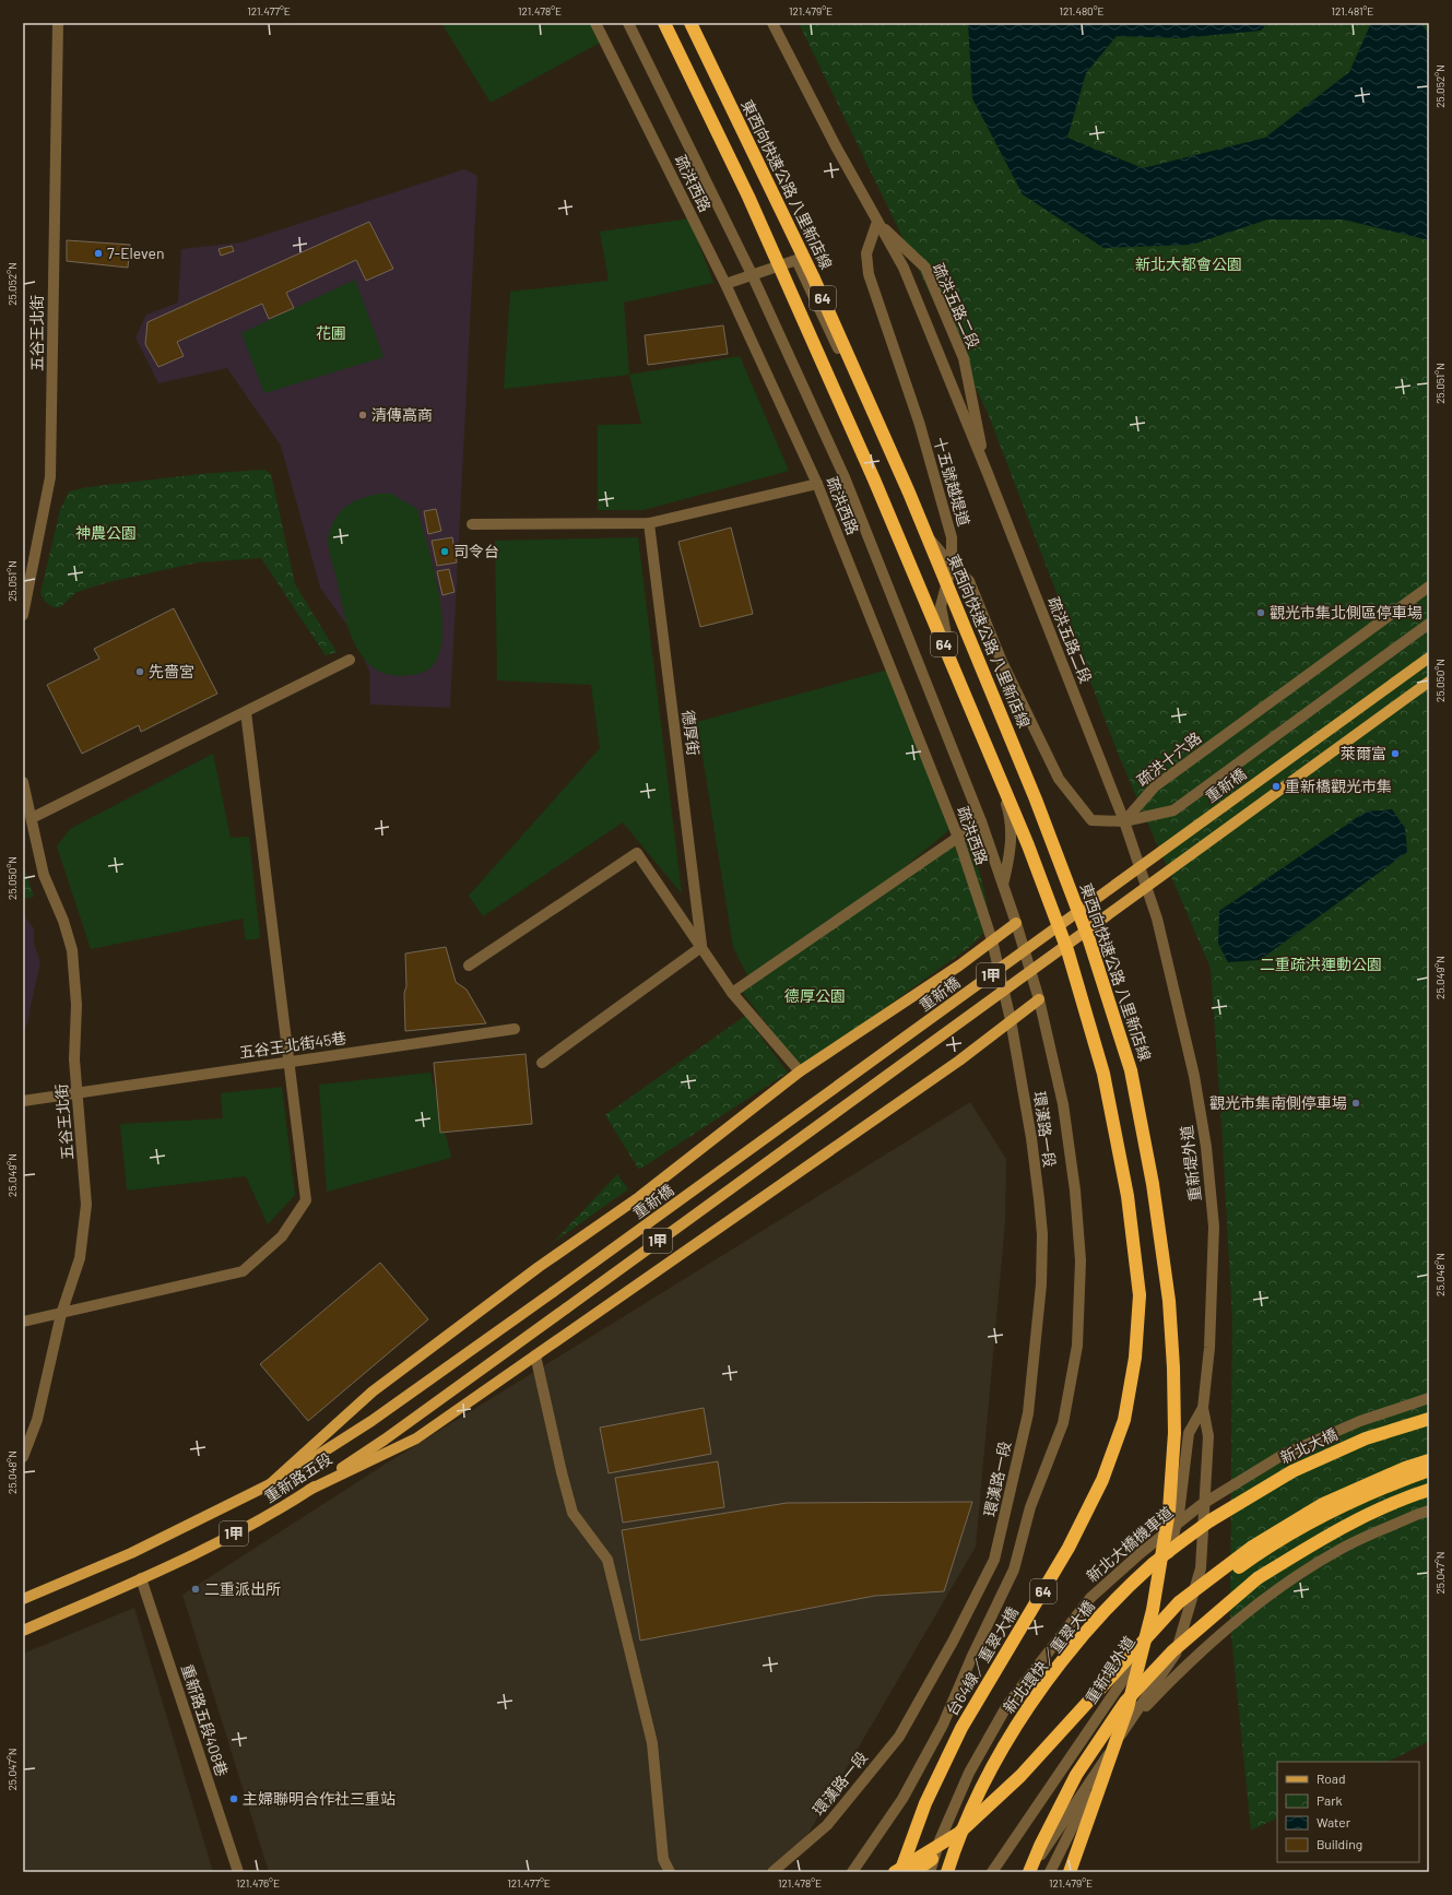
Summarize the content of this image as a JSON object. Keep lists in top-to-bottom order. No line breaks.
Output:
{"streets":{"highway":["東西向快速公路 八里新店線","64","新北大橋","新北環快／重翠大橋","台64線／重翠大橋"],"main road":["重新橋","1甲","重新路五段"],"street":["疏洪西路","疏洪五路二段","五谷王北街","十五號越堤道","德厚街","疏洪十六路","五谷王北街45巷","環漢路一段","重新堤外道","新北大橋機車道","重新路五段408巷"]},"crossings":[["疏洪西路","十五號越堤道"],["疏洪西路","環漢路一段"],["疏洪五路二段","十五號越堤道"],["疏洪五路二段","疏洪十六路"],["疏洪五路二段","重新堤外道"],["五谷王北街","五谷王北街45巷"],["疏洪十六路","重新堤外道"],["重新橋","重新路五段"],["新北大橋","新北環快／重翠大橋"],["重新路五段","重新路五段408巷"]],"parks":["新北大都會公園","花圃","神農公園","二重疏洪運動公園","德厚公園"],"places":["7-Eleven","清傳高商","司令台","觀光市集北側區停車場","先嗇宮","萊爾富","重新橋觀光市集","觀光市集南側停車場","二重派出所","主婦聯明合作社三重站"],"legend":["Road","Park","Water","Building"],"coordinates":["121.477°E","121.478°E","121.479°E","121.480°E","121.481°E","25.052°N","25.051°N","25.050°N","25.049°N","25.048°N","25.047°N","121.476°E"]}
